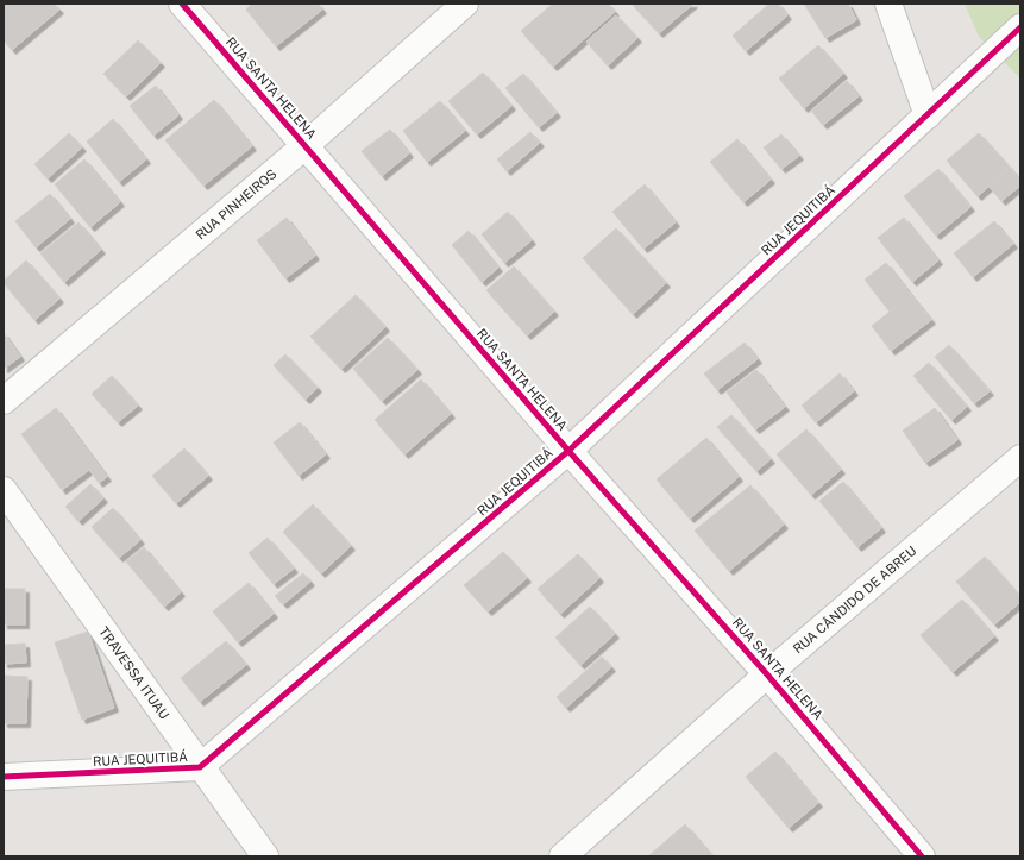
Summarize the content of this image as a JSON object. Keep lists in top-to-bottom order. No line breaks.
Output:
{"streets":{"street":["RUA SANTA HELENA","RUA PINHEIROS","RUA JEQUITIBÁ","RUA CÂNDIDO DE ABREU","TRAVESSA ITUAU"]},"crossings":[["RUA SANTA HELENA","RUA PINHEIROS"],["RUA SANTA HELENA","RUA JEQUITIBÁ"],["RUA SANTA HELENA","RUA CÂNDIDO DE ABREU"],["RUA JEQUITIBÁ","TRAVESSA ITUAU"]]}
